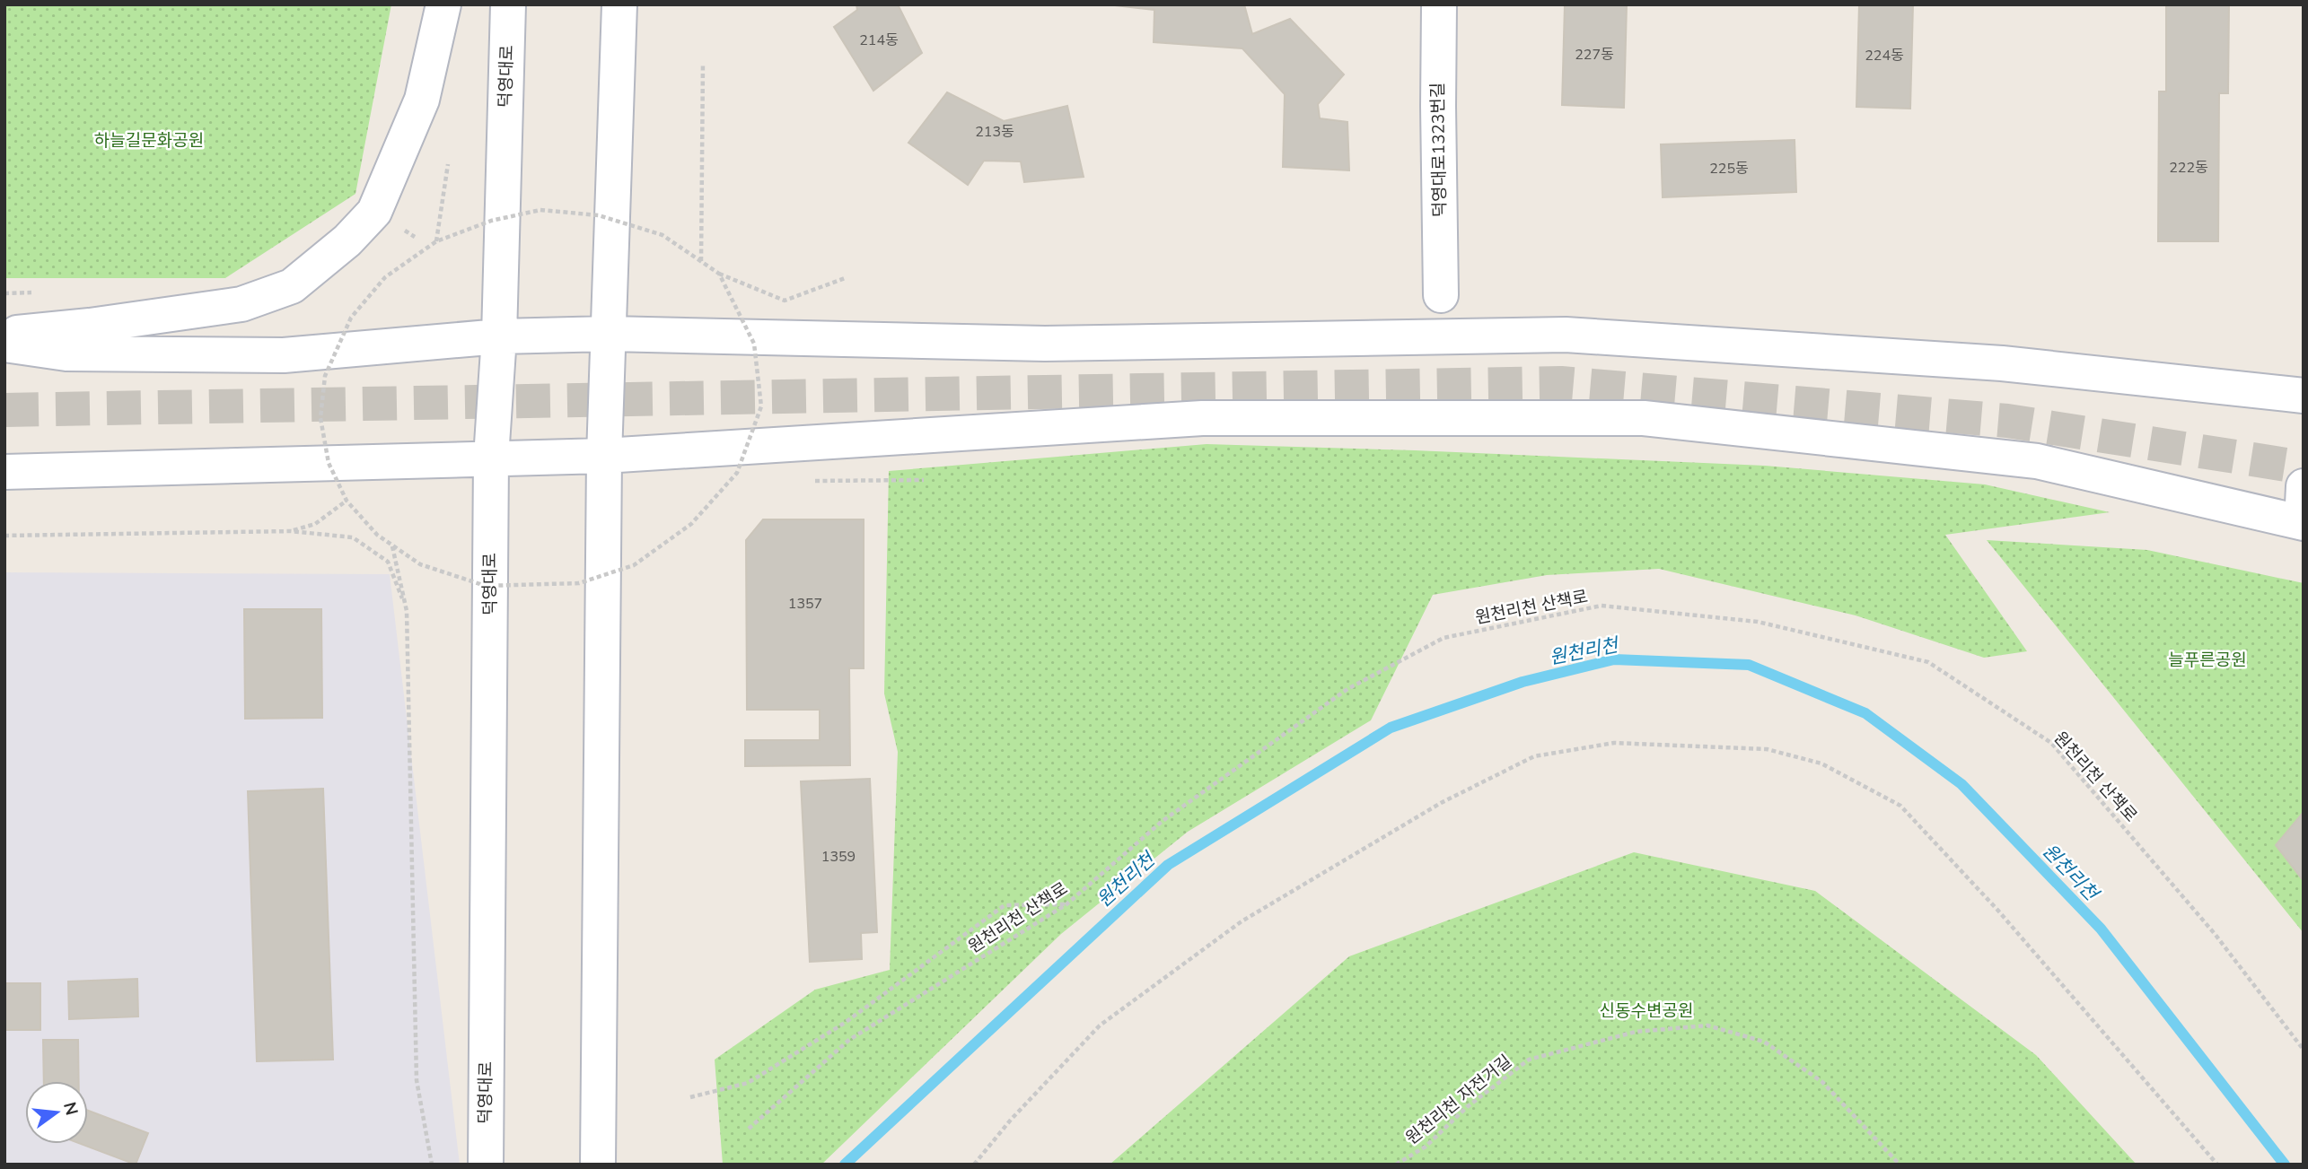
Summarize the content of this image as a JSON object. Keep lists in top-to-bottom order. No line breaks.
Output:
{"streets":{"main road":["덕영대로","덕영대로1323번길"],"path":["원천리천 산책로","원천리천 자전거길"]},"water":["원천리천"],"parks":["하늘길문화공원","늘푸른공원","신동수변공원"],"house_numbers":["214동","227동","224동","213동","222동","225동","1357","1359"],"north":"right"}
